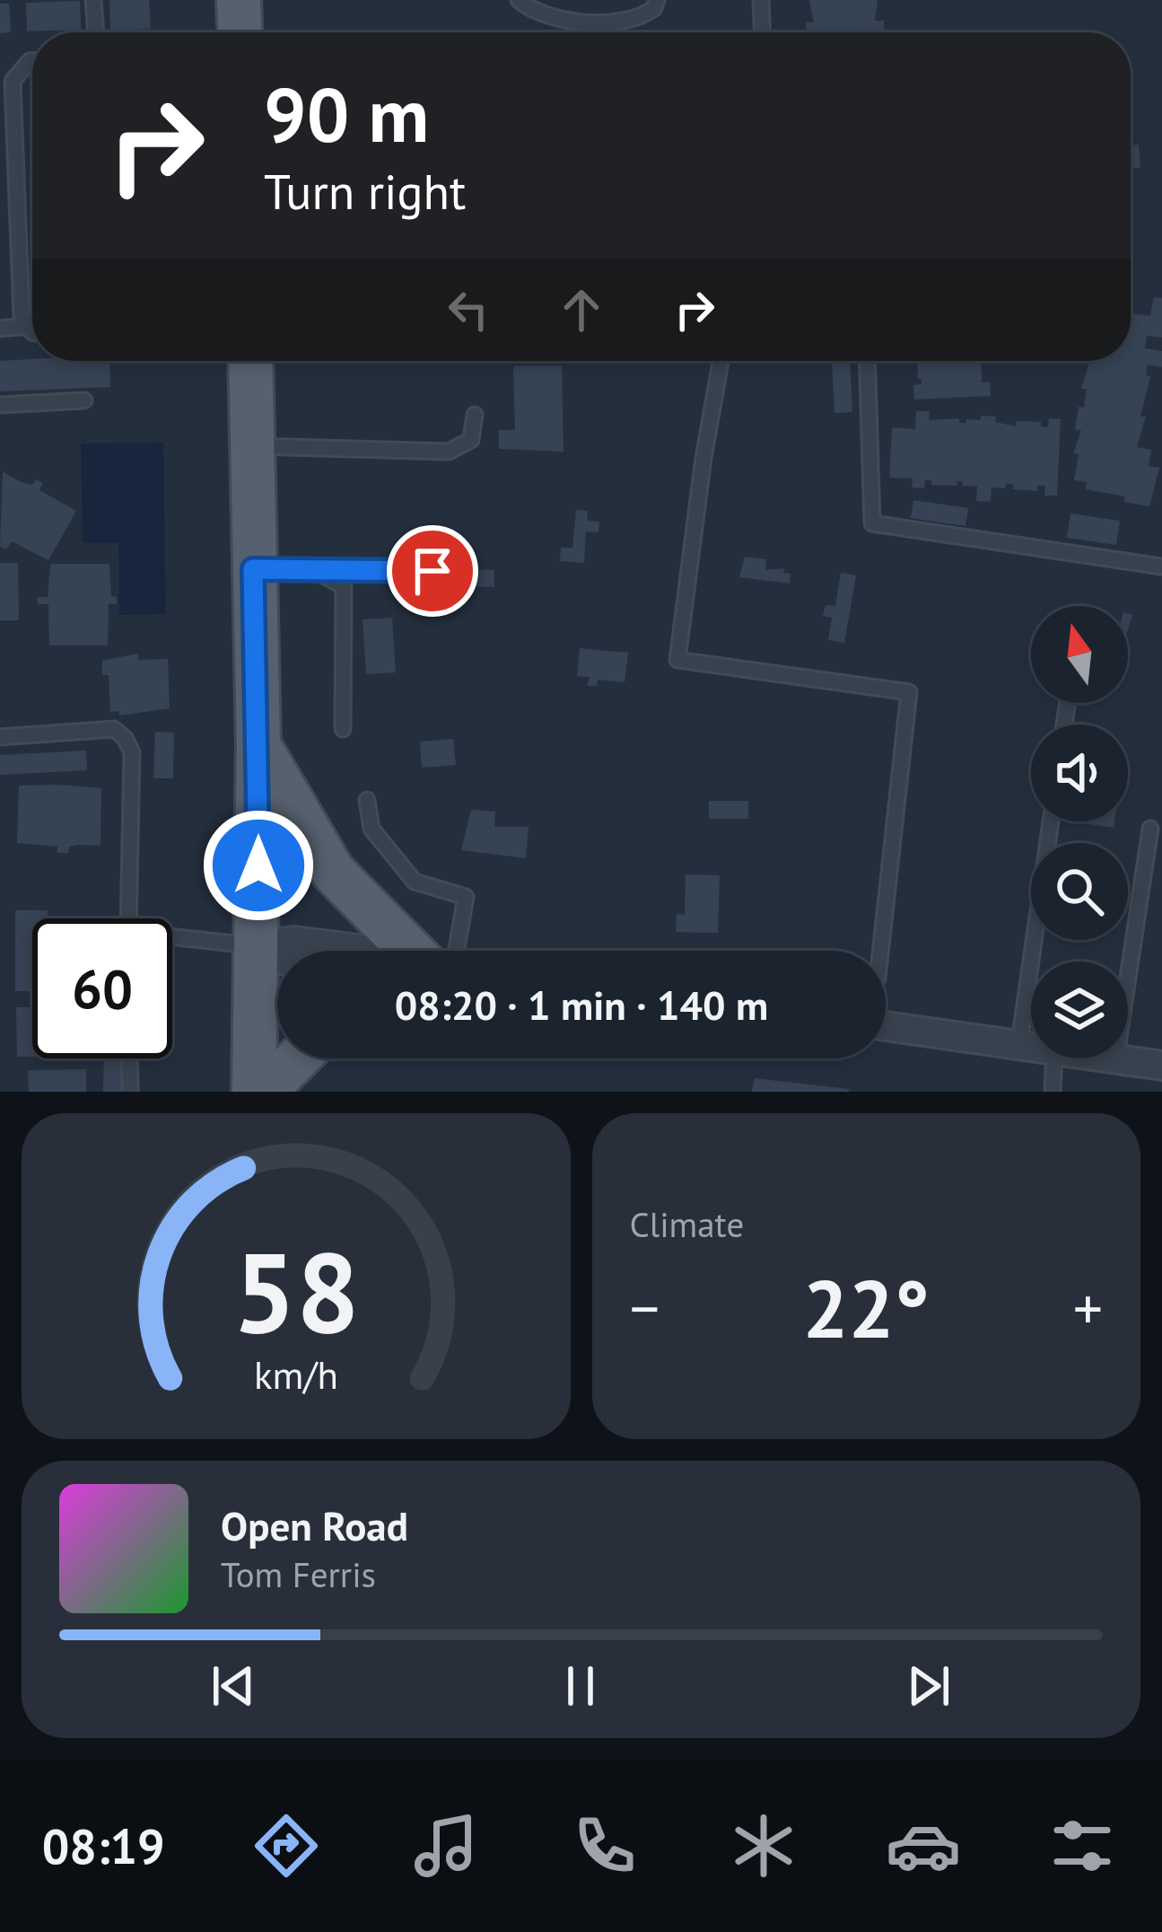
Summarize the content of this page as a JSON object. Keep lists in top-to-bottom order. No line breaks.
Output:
{"north":"top","page":{"turn":["90 m","Turn right"],"limit":"60","trip":"08:20 · 1 min · 140 m","tile":"Climate","heat":["−","22°","+"],"song":["Open Road","Tom Ferris"],"tabs":"08:19","gauge":["58","km/h"]}}
